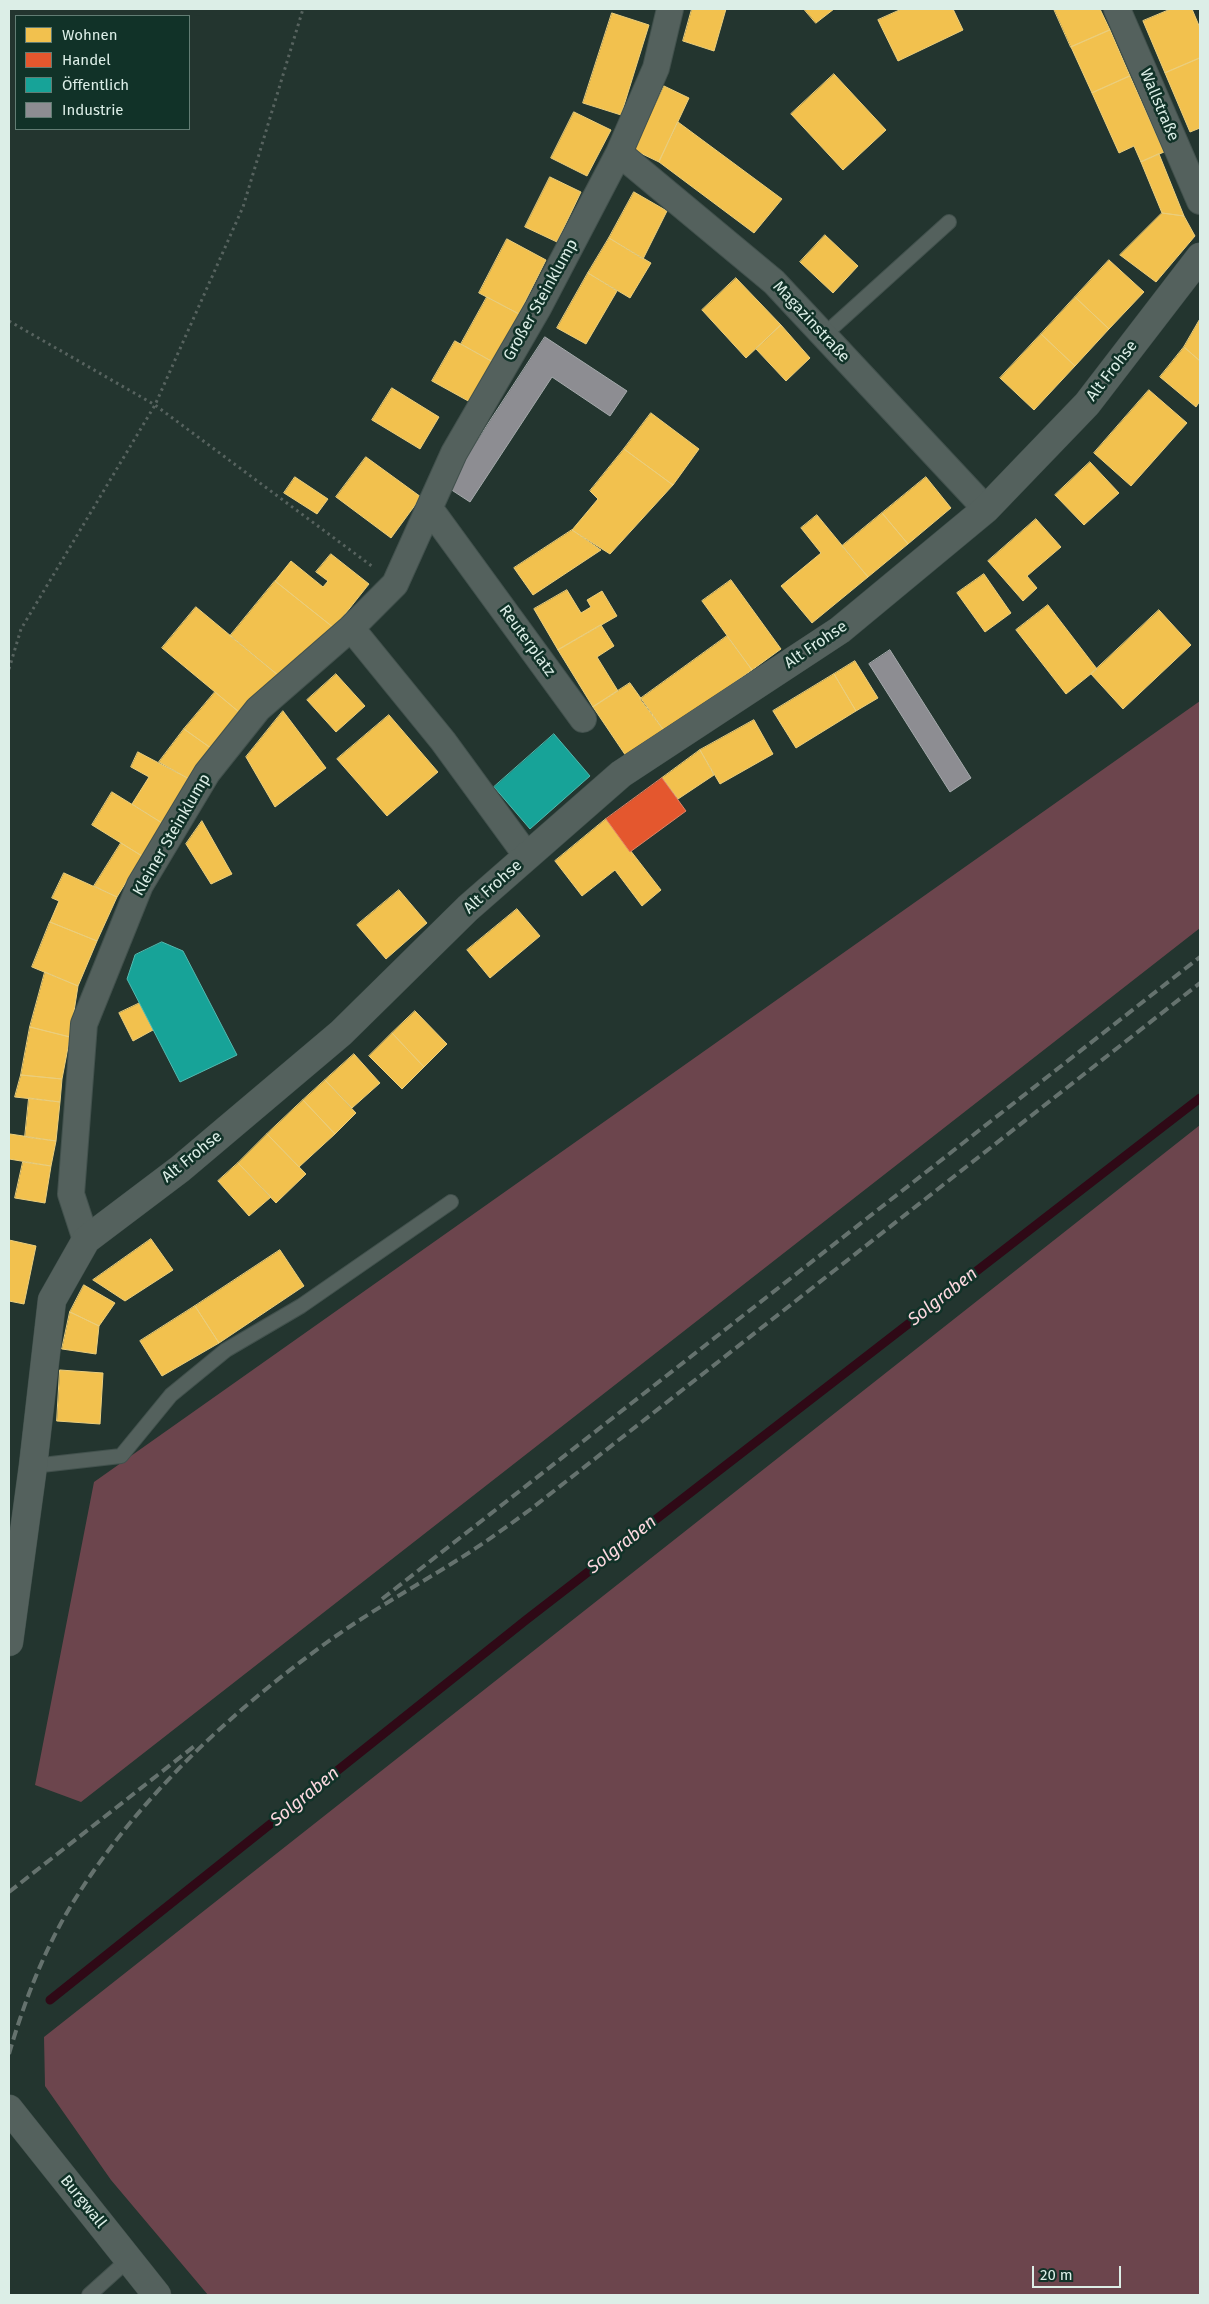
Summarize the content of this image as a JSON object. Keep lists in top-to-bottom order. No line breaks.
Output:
{"streets":{"street":["Wallstraße","Großer Steinklump","Magazinstraße","Alt Frohse","Reuterplatz","Kleiner Steinklump","Burgwall"]},"crossings":[["Großer Steinklump","Magazinstraße"],["Großer Steinklump","Reuterplatz"],["Großer Steinklump","Kleiner Steinklump"],["Magazinstraße","Alt Frohse"],["Alt Frohse","Kleiner Steinklump"]],"water":["Solgraben"],"legend":["Wohnen","Handel","Öffentlich","Industrie"],"scale_bar":"20 m"}
